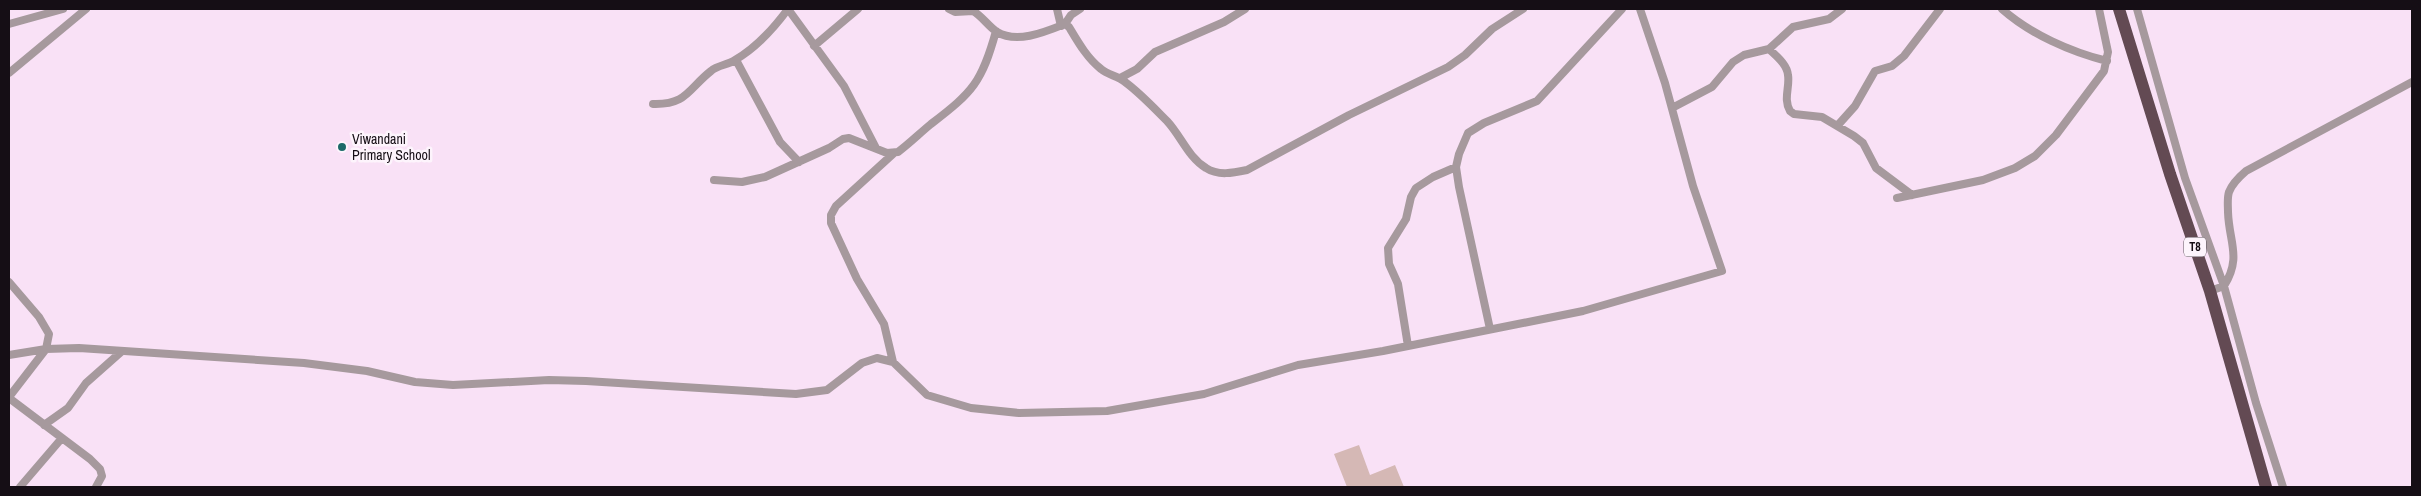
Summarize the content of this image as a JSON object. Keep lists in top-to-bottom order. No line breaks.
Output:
{"streets":{"highway":["T8"]},"places":["Viwandani Primary School"]}
